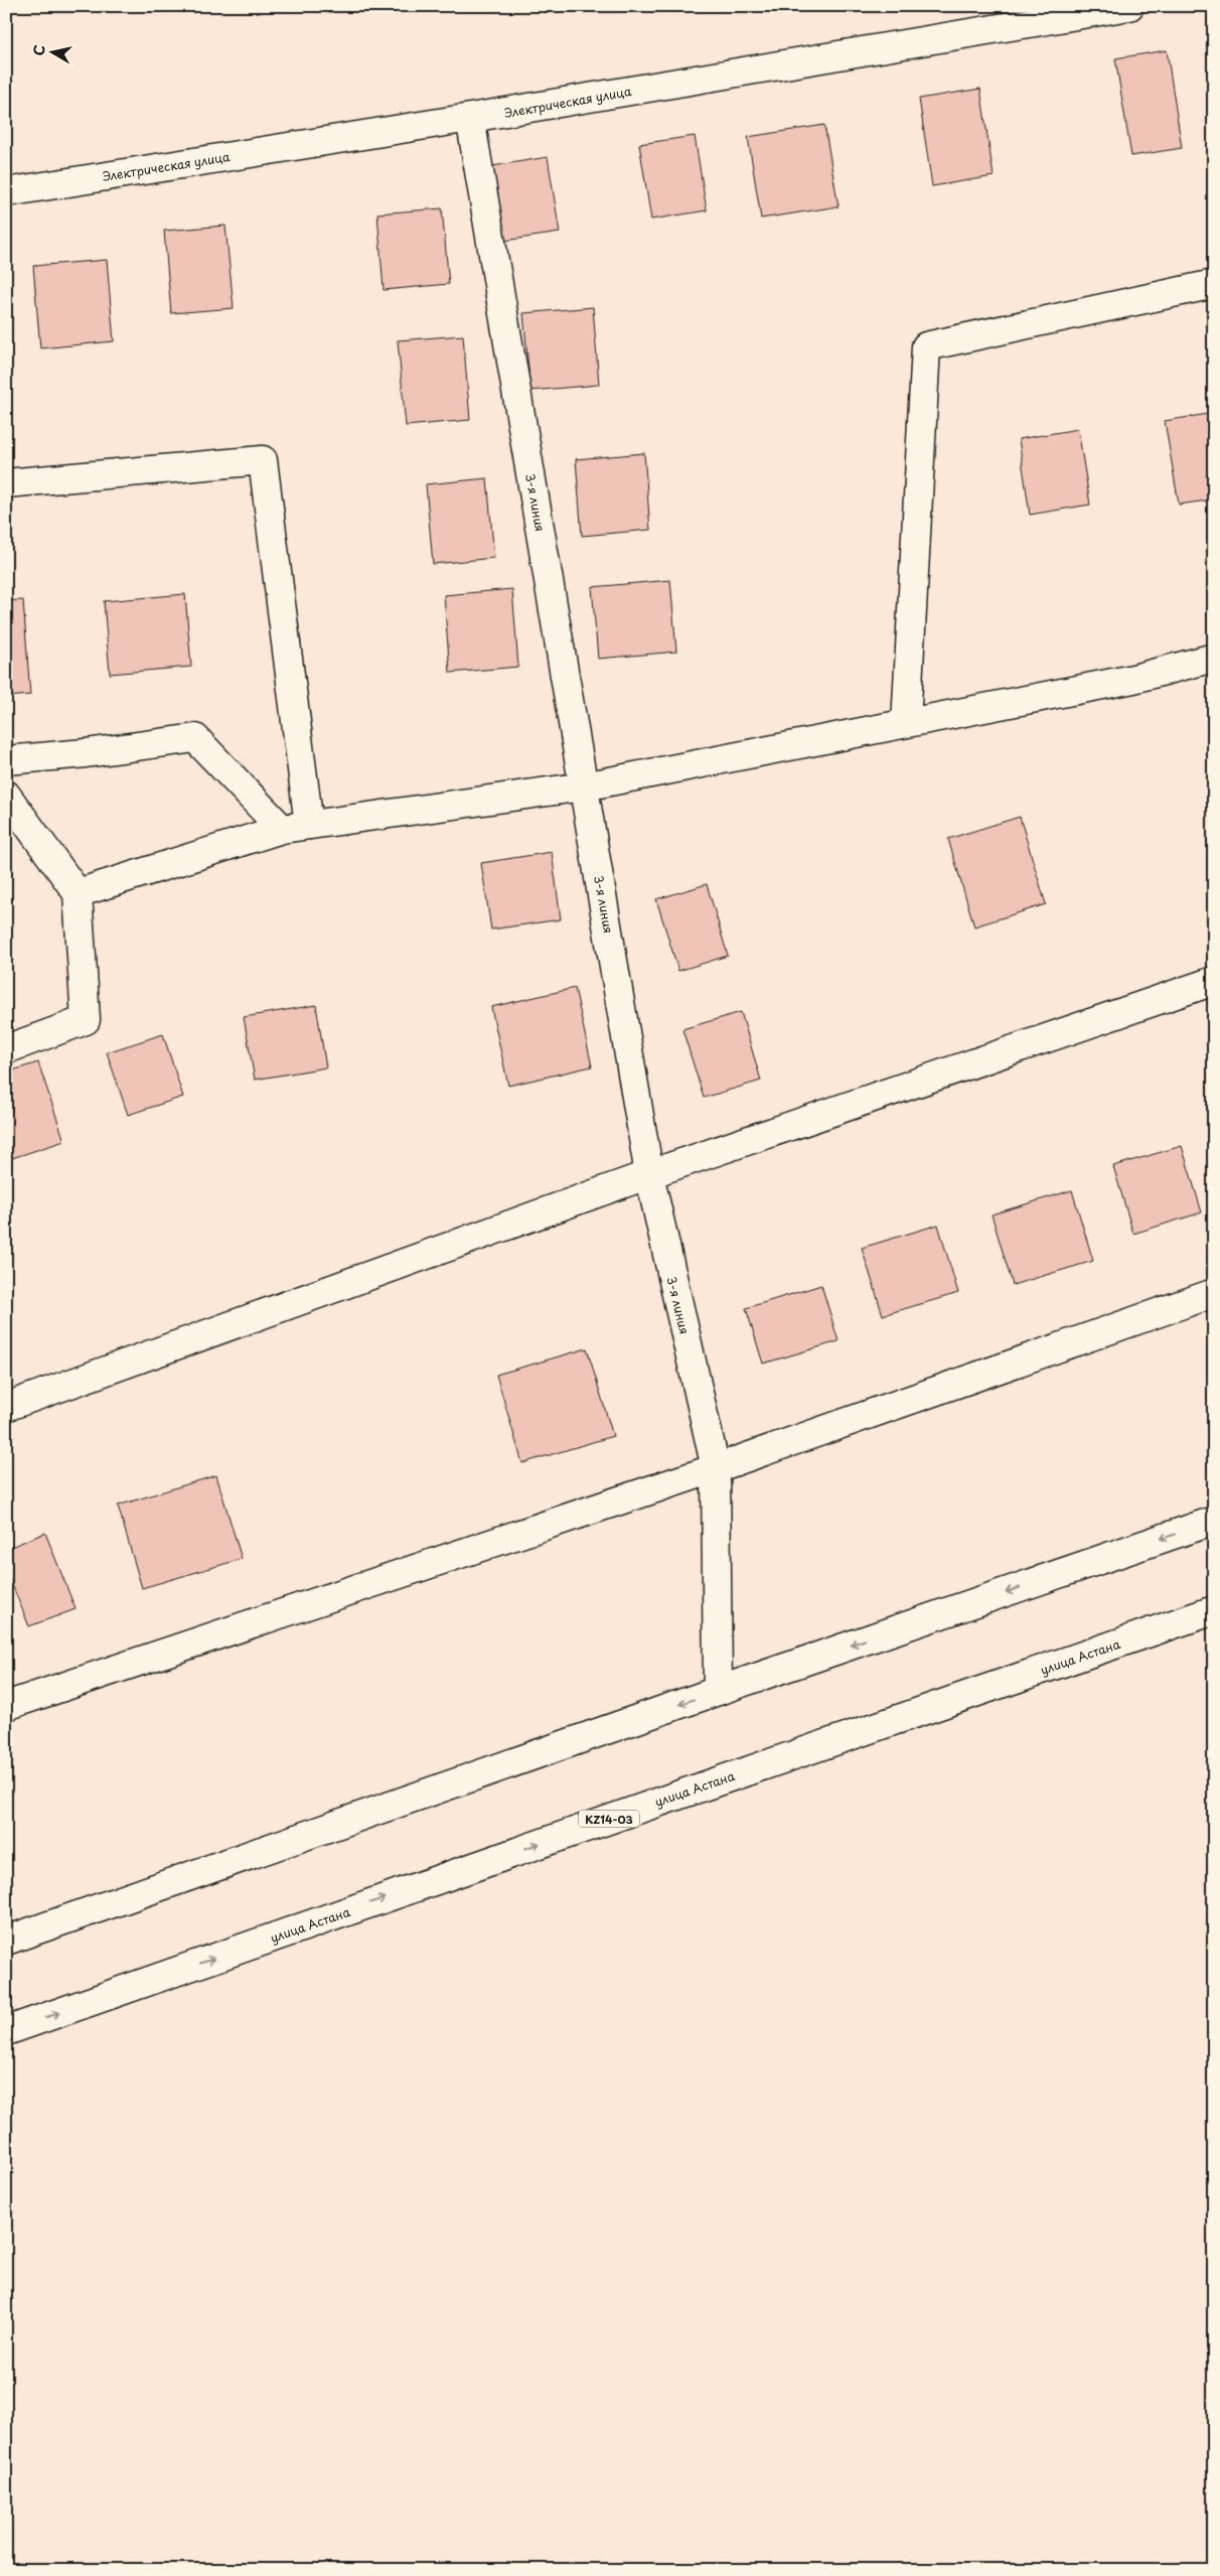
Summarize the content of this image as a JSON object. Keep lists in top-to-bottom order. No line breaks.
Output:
{"streets":{"street":["Электрическая улица","3-я линия","улица Астана","KZ14-03"]},"crossings":[["Электрическая улица","3-я линия"]],"north":"left"}
